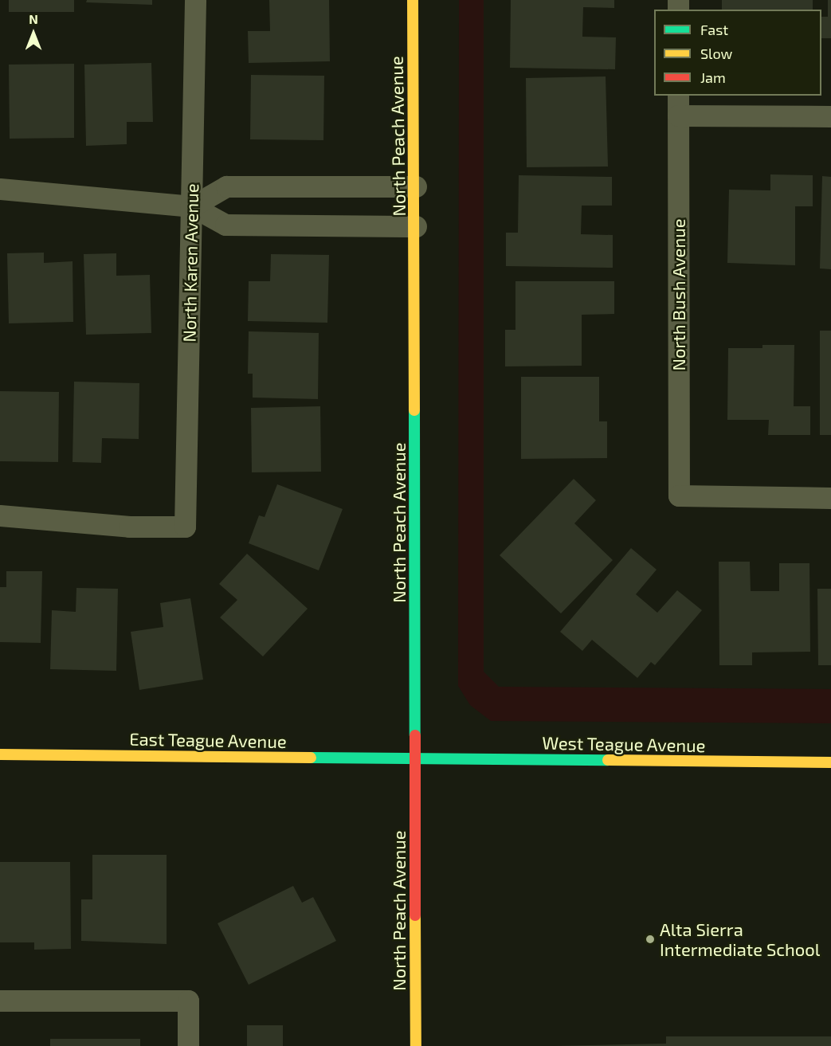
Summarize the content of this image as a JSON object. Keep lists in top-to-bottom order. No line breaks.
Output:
{"streets":{"street":["North Peach Avenue","North Karen Avenue","North Bush Avenue","East Teague Avenue","West Teague Avenue"]},"crossings":[["North Peach Avenue","East Teague Avenue"],["North Peach Avenue","West Teague Avenue"],["East Teague Avenue","West Teague Avenue"]],"places":["Alta Sierra Intermediate School"],"legend":["Fast","Slow","Jam"],"north":"top"}
